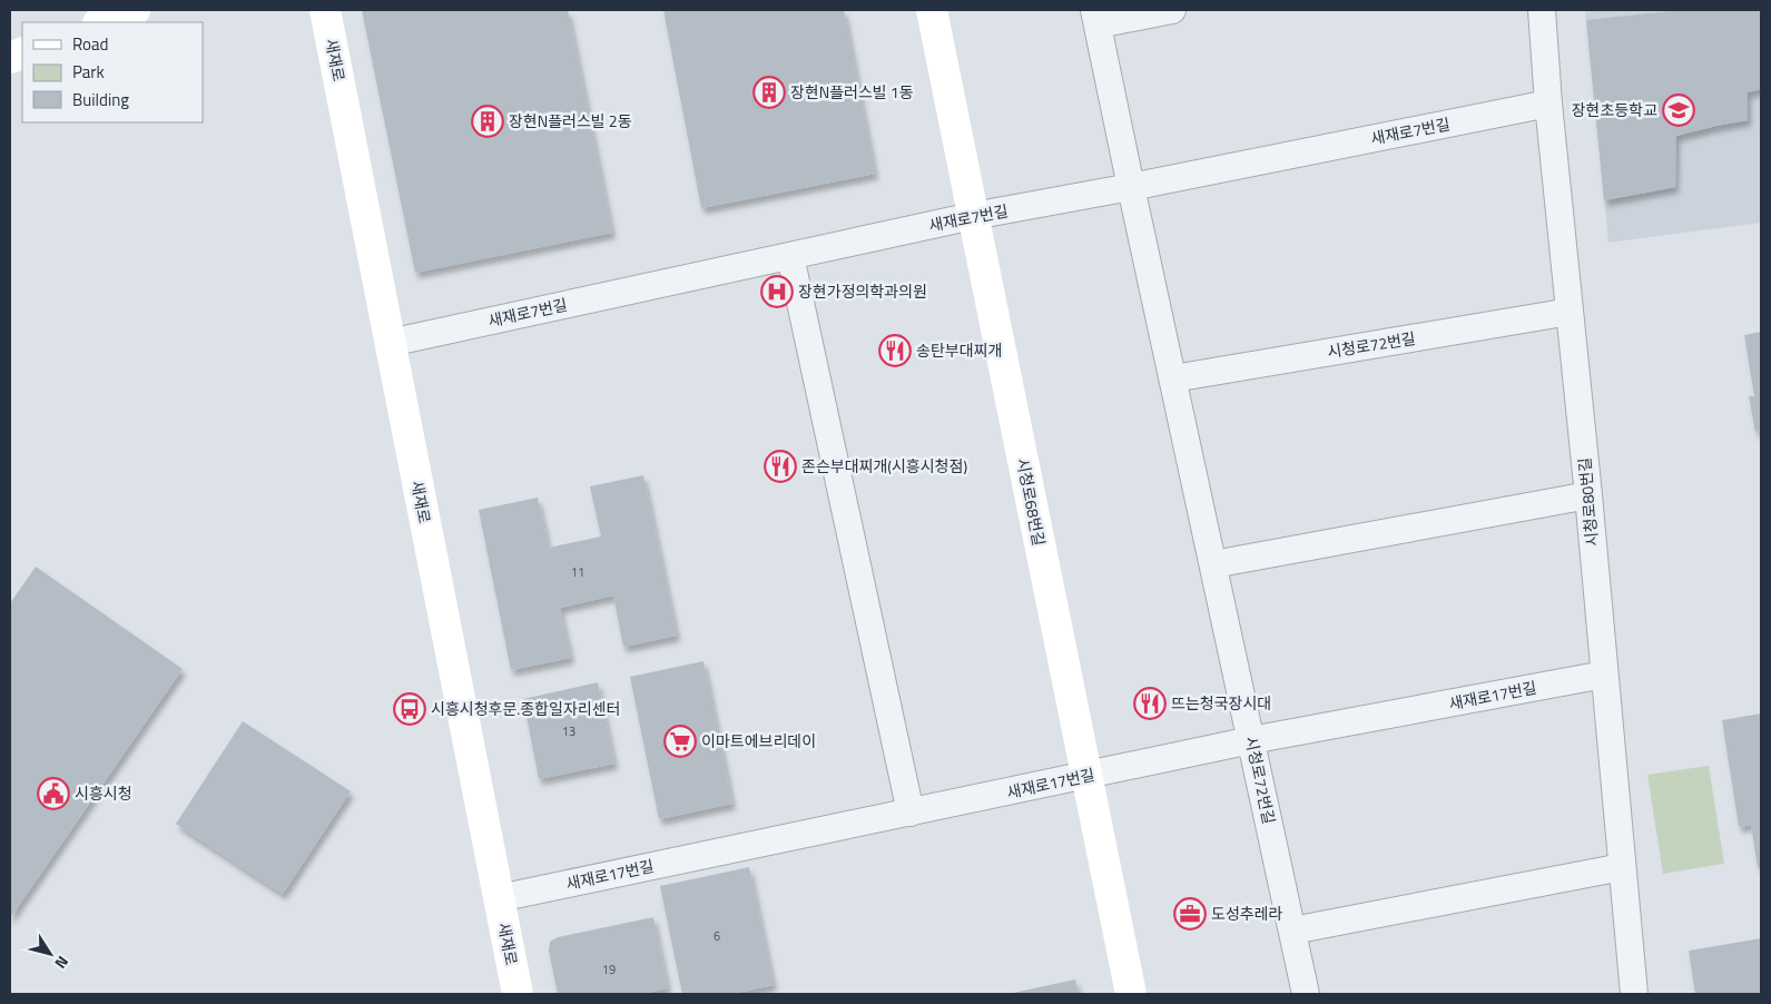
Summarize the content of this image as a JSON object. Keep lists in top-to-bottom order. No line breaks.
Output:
{"streets":{"street":["새재로","새재로7번길","시청로72번길","시청로68번길","시청로80번길","새재로17번길"]},"crossings":[["새재로","새재로7번길"],["새재로","새재로17번길"],["새재로7번길","시청로72번길"],["새재로7번길","시청로68번길"],["새재로7번길","시청로80번길"],["시청로72번길","시청로80번길"],["시청로72번길","새재로17번길"],["시청로68번길","새재로17번길"],["시청로80번길","새재로17번길"]],"places":{"building":["장현N플러스빌 1동","장현N플러스빌 2동"],"school or university":["장현초등학교"],"hospital":["장현가정의학과의원"],"restaurant":["송탄부대찌개","존슨부대찌개(시흥시청점)","뜨는청국장시대"],"bus stop":["시흥시청후문.종합일자리센터"],"supermarket":["이마트에브리데이"],"public building":["시흥시청"],"office":["도성추레라"]},"house_numbers":["11","13","6","19"],"legend":["Road","Park","Building"],"north":"bottom right"}
